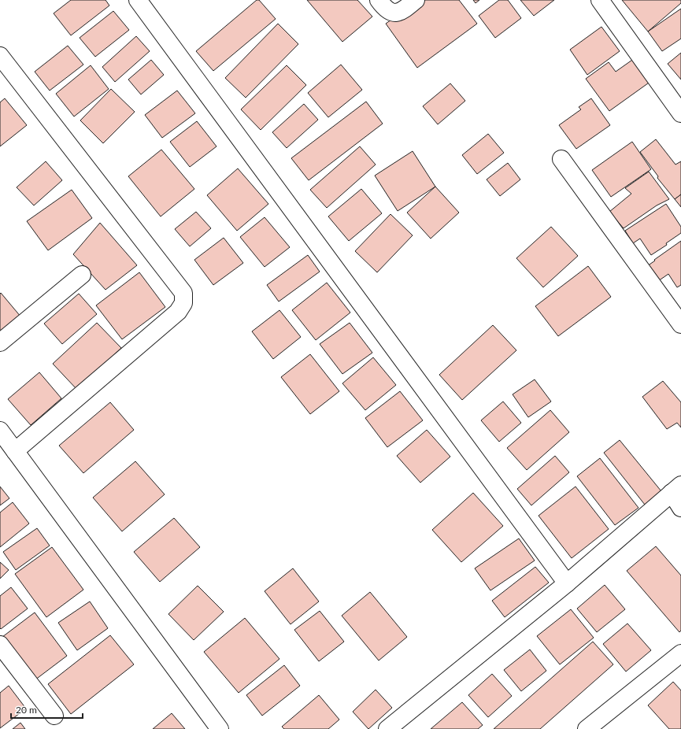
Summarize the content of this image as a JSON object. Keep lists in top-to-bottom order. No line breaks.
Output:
{"scale_bar":"20 m"}
